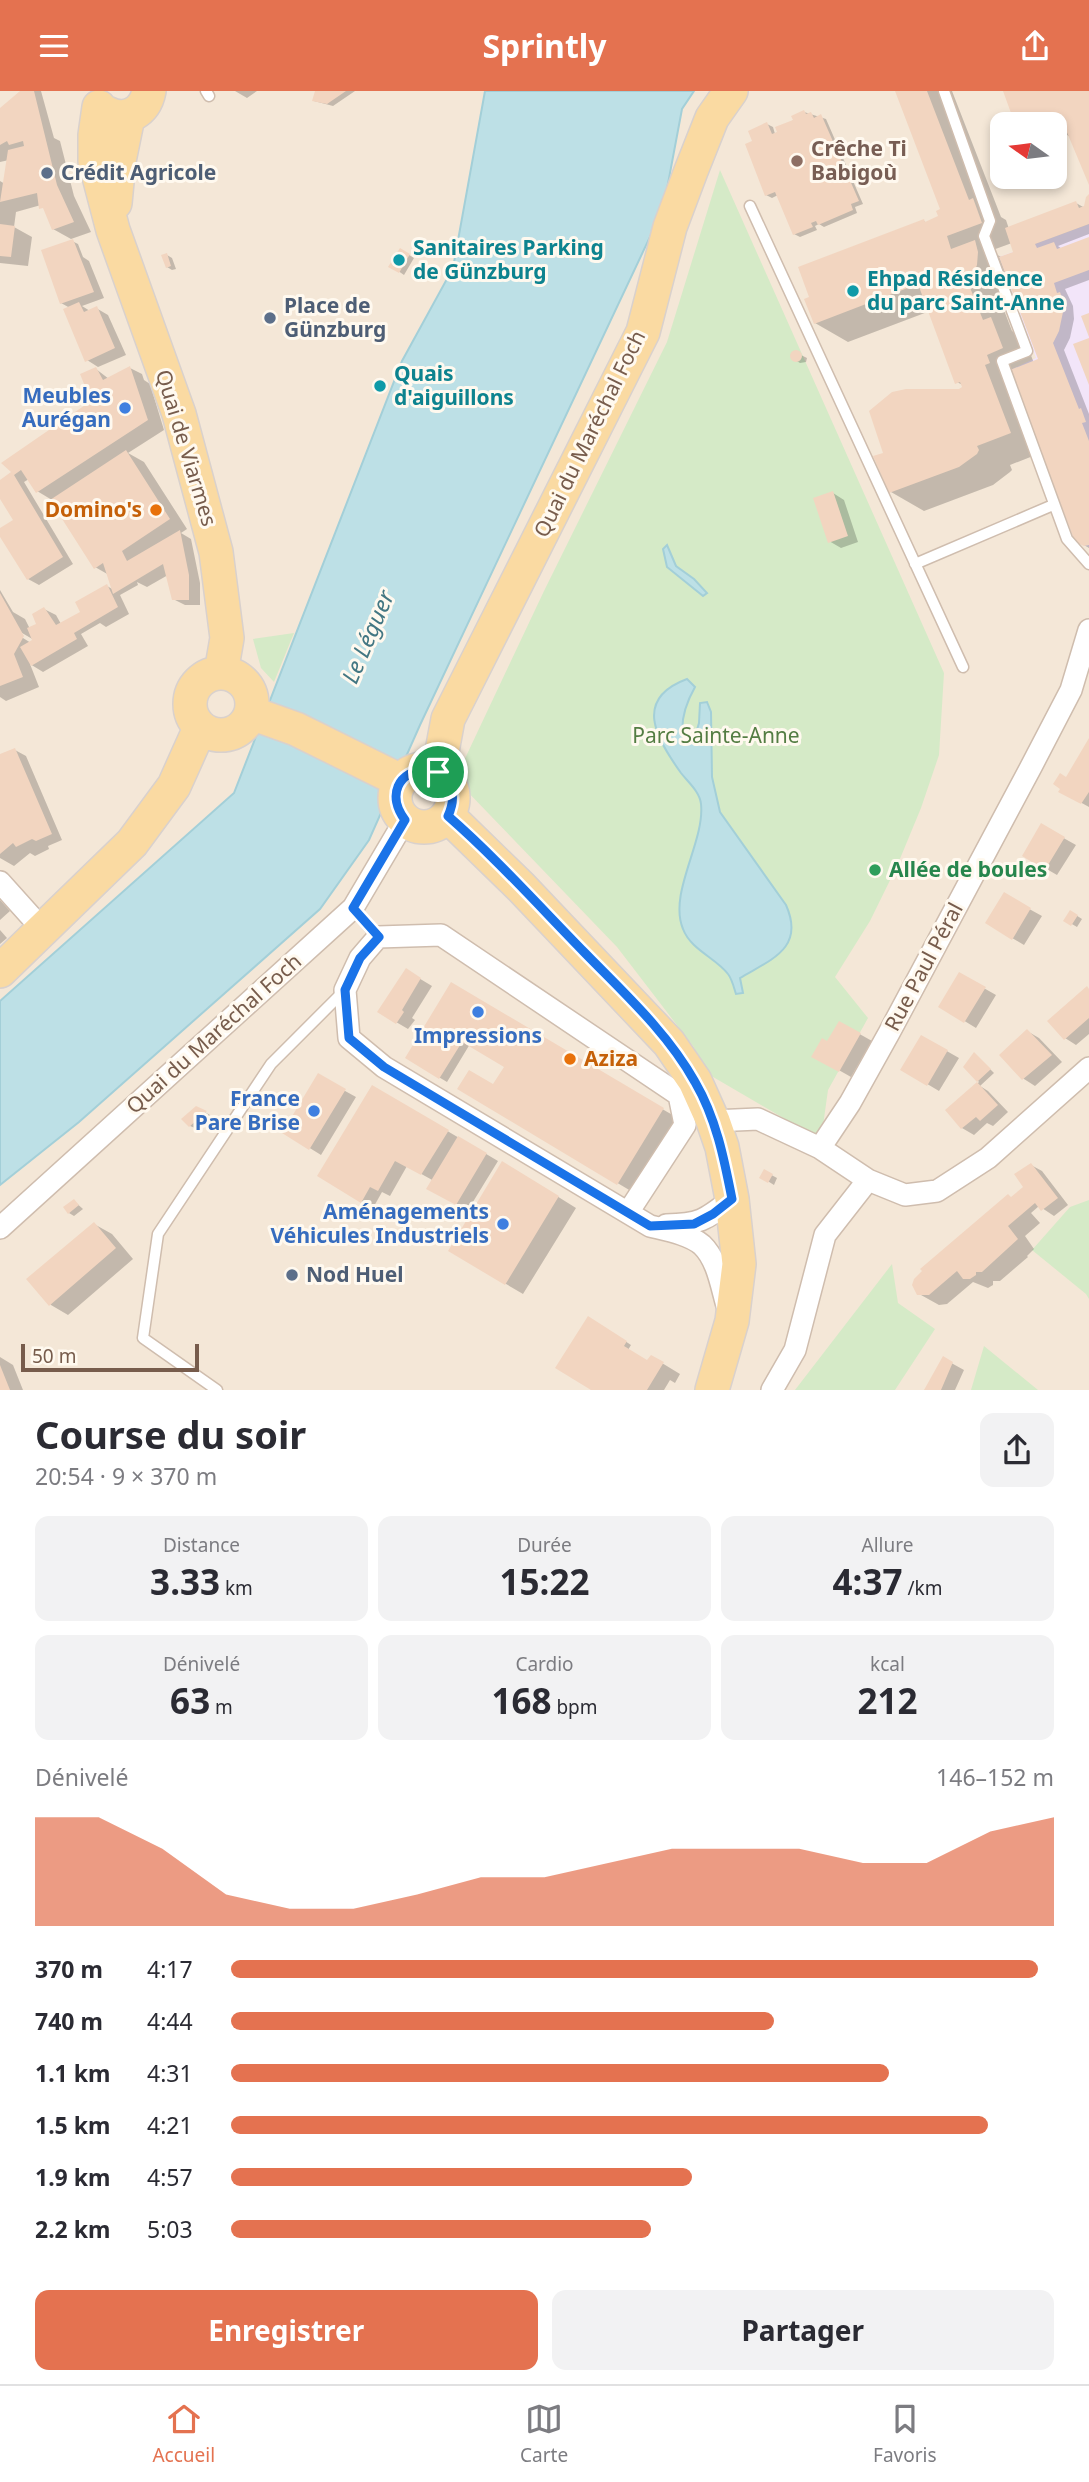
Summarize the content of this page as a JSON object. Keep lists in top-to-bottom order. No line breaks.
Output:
{"streets":{"main road":["Quai du Maréchal Foch","Quai de Viarmes"],"street":["Rue Paul Péral"]},"water":["Le Léguer"],"parks":["Parc Sainte-Anne"],"places":["Crêche Ti Babigoù","Crédit Agricole","Sanitaires Parking de Günzburg","Ehpad Résidence du parc Saint-Anne","Place de Günzburg","Quais d'aiguillons","Meubles Aurégan","Domino's","Allée de boules","Impressions","Aziza","France Pare Brise","Aménagements Véhicules Industriels","Nod Huel"],"scale_bar":"50 m","north":"left","page":{"header":"Sprintly","scale":"50 m","heading":["Course du soir","20:54 · 9 × 370 m"],"stats":[["Distance","3.33 km"],["Durée","15:22"],["Allure","4:37 /km"],["Dénivelé","63 m"],["Cardio","168 bpm"],["kcal","212"]],"chart":["Dénivelé","146–152 m"],"list":[{"name":"370 m","note":"4:17"},{"name":"740 m","note":"4:44"},{"name":"1.1 km","note":"4:31"},{"name":"1.5 km","note":"4:21"},{"name":"1.9 km","note":"4:57"},{"name":"2.2 km","note":"5:03"}],"buttons":["Enregistrer","Partager"],"tabs":["Accueil","Carte","Favoris"]}}
